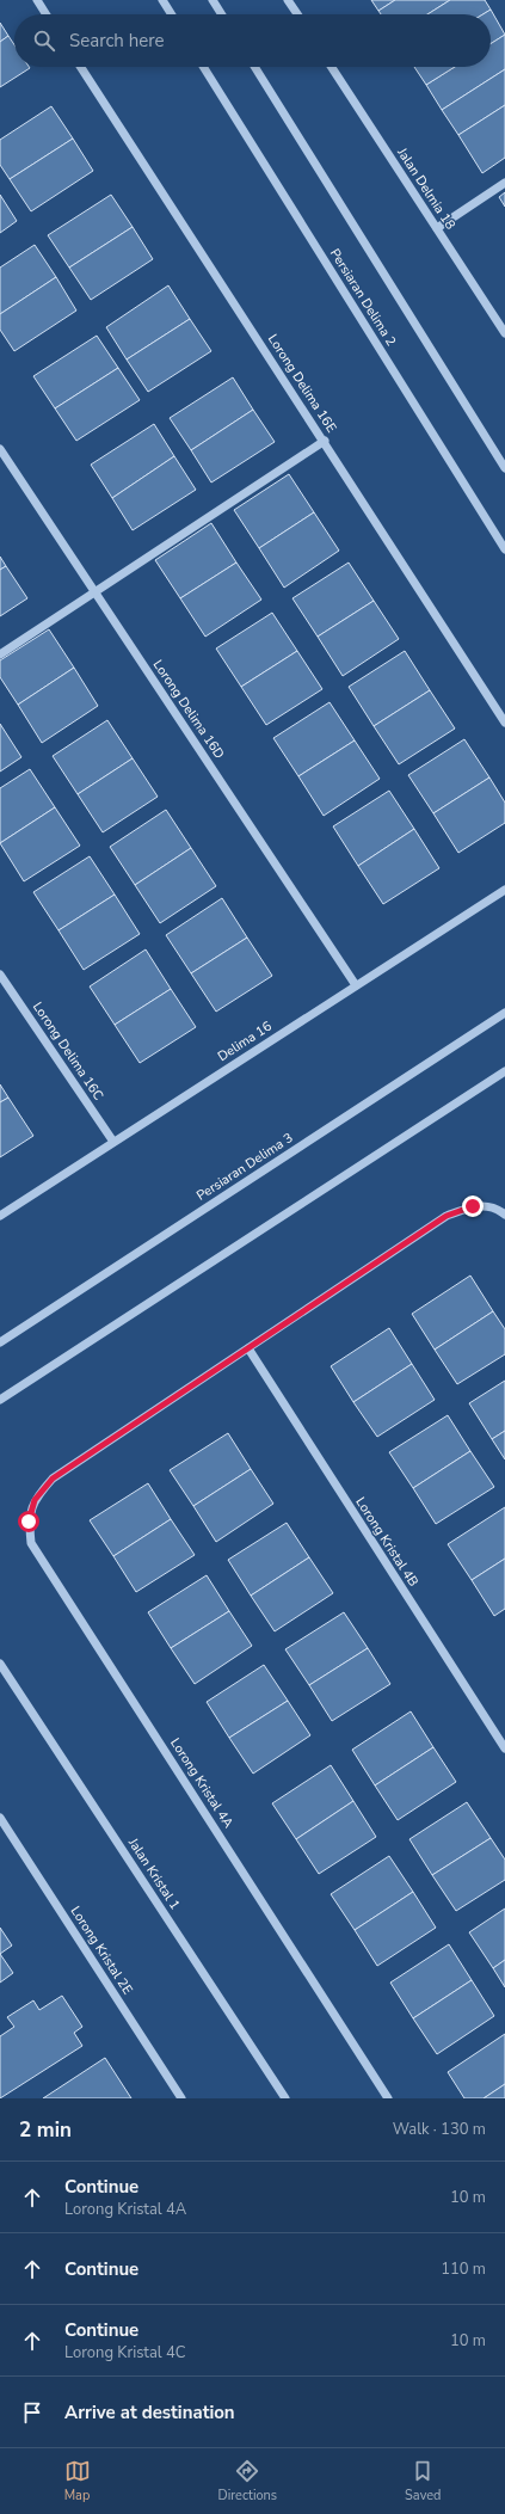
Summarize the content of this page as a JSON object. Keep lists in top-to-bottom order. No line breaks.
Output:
{"streets":{"street":["Jalan Delmia 18","Persiaran Delima 2","Lorong Delima 16E","Lorong Delima 16D","Delima 16","Lorong Delima 16C","Persiaran Delima 3","Lorong Kristal 4B","Lorong Kristal 4A","Jalan Kristal 1","Lorong Kristal 2E"]},"crossings":[["Lorong Delima 16D","Delima 16"],["Delima 16","Lorong Delima 16C"],["Lorong Kristal 4B","Lorong Kristal 4A"]],"page":{"search":"Search here","heading":["2 min","Walk · 130 m"],"list":[["Continue","Lorong Kristal 4A","10 m"],["Continue","110 m"],["Continue","Lorong Kristal 4C","10 m"],"Arrive at destination"],"nav":["Map","Directions","Saved"]}}
